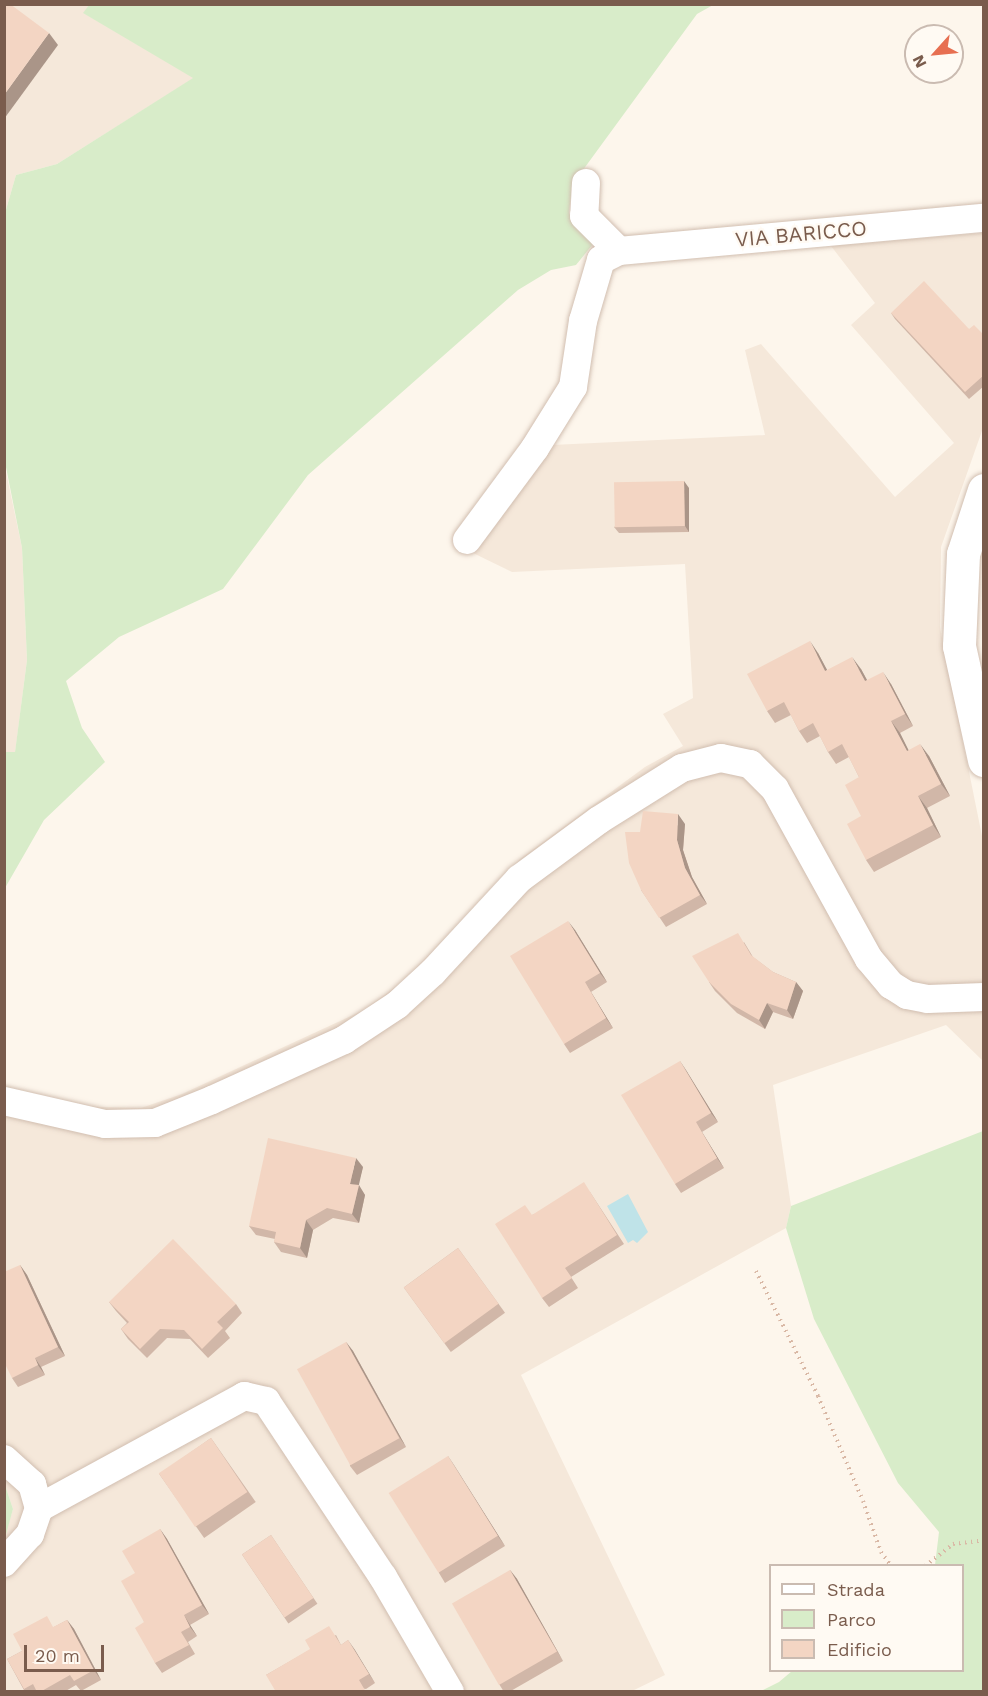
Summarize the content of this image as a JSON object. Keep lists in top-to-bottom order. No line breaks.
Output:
{"streets":{"street":["VIA BARICCO"]},"legend":["Strada","Parco","Edificio"],"scale_bar":"20 m","north":"bottom left"}
